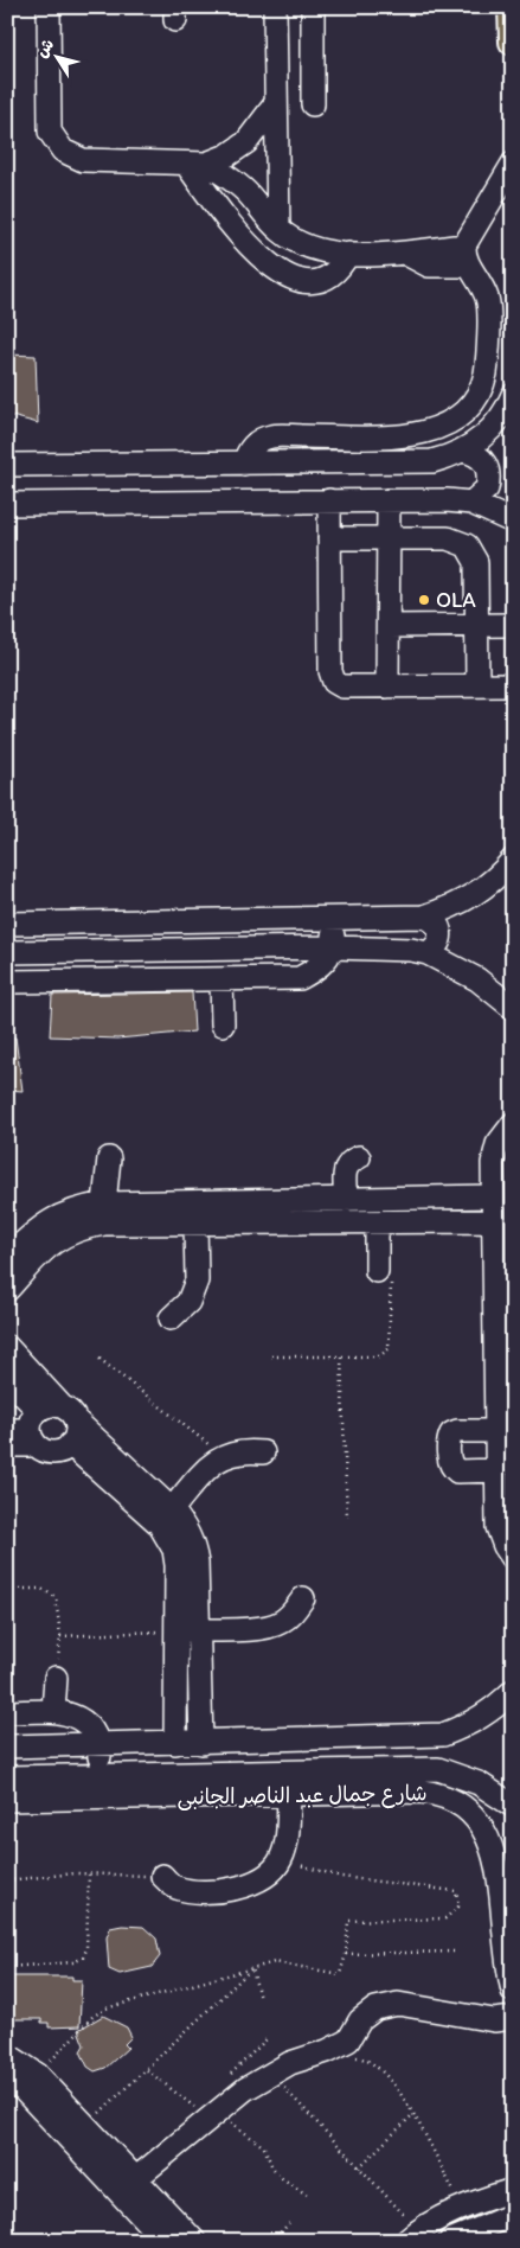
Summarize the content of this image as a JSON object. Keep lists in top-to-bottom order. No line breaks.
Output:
{"streets":{"street":["شارع جمال عبد الناصر الجانبى"]},"places":["OLA"],"north":"top left"}
